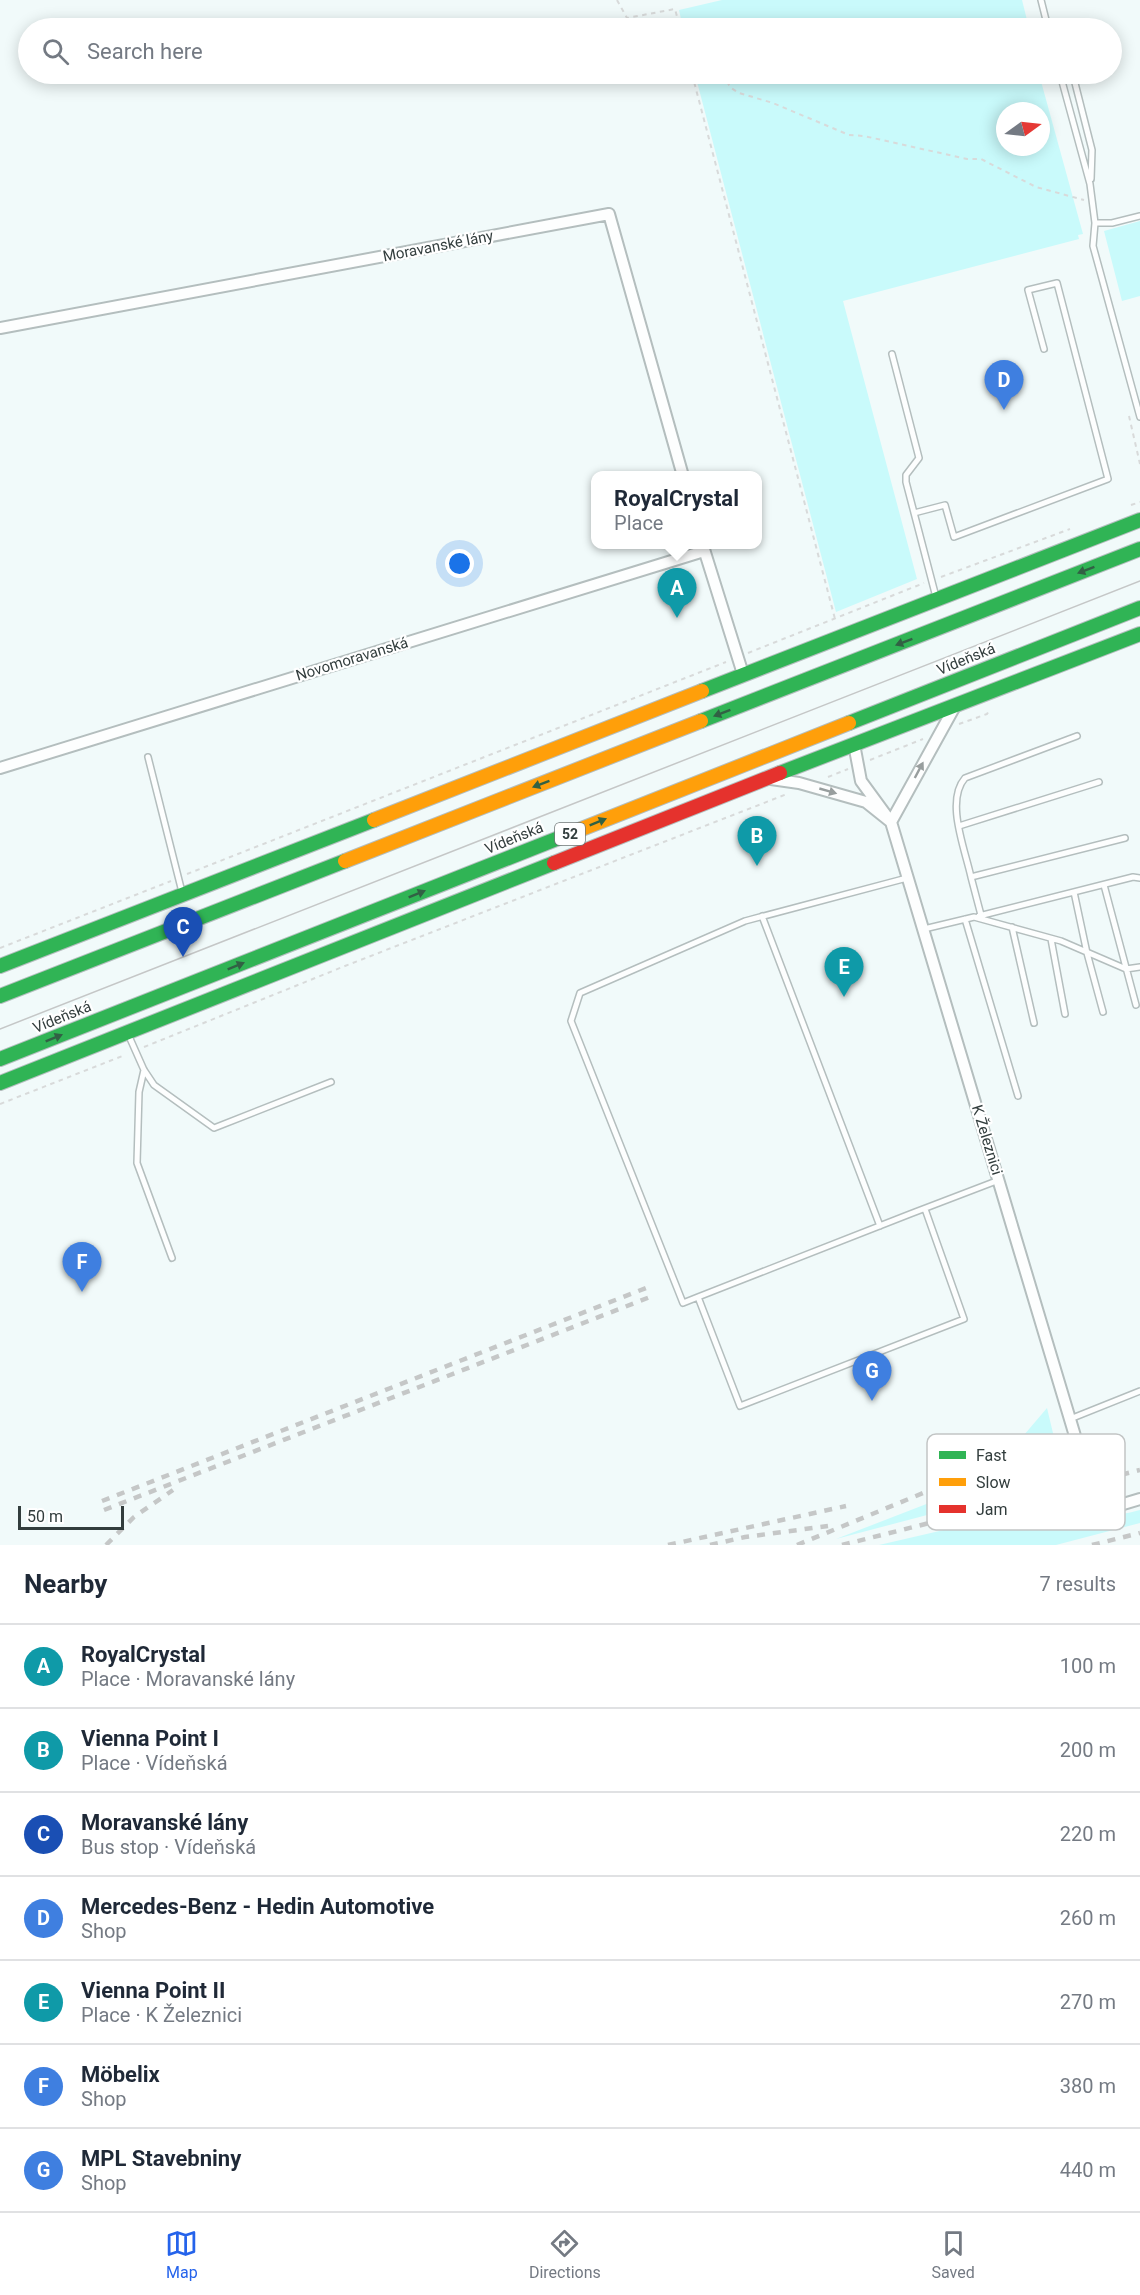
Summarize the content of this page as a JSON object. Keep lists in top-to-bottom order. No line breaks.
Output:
{"streets":{"main road":["Vídeňská","52"],"street":["Moravanské lány","Novomoravanská","K Železnici"]},"legend":["Fast","Slow","Jam"],"scale_bar":"50 m","north":"right","page":{"search":"Search here","pins":["D","A","B","C","E","F","G"],"popup":["RoyalCrystal","Place"],"scale":"50 m","heading":["Nearby","7 results"],"list":[{"mark":"A","name":"RoyalCrystal","note":"Place · Moravanské lány","value":"100 m"},{"mark":"B","name":"Vienna Point I","note":"Place · Vídeňská","value":"200 m"},{"mark":"C","name":"Moravanské lány","note":"Bus stop · Vídeňská","value":"220 m"},{"mark":"D","name":"Mercedes-Benz - Hedin Automotive","note":"Shop","value":"260 m"},{"mark":"E","name":"Vienna Point II","note":"Place · K Železnici","value":"270 m"},{"mark":"F","name":"Möbelix","note":"Shop","value":"380 m"},{"mark":"G","name":"MPL Stavebniny","note":"Shop","value":"440 m"}],"nav":["Map","Directions","Saved"]}}
